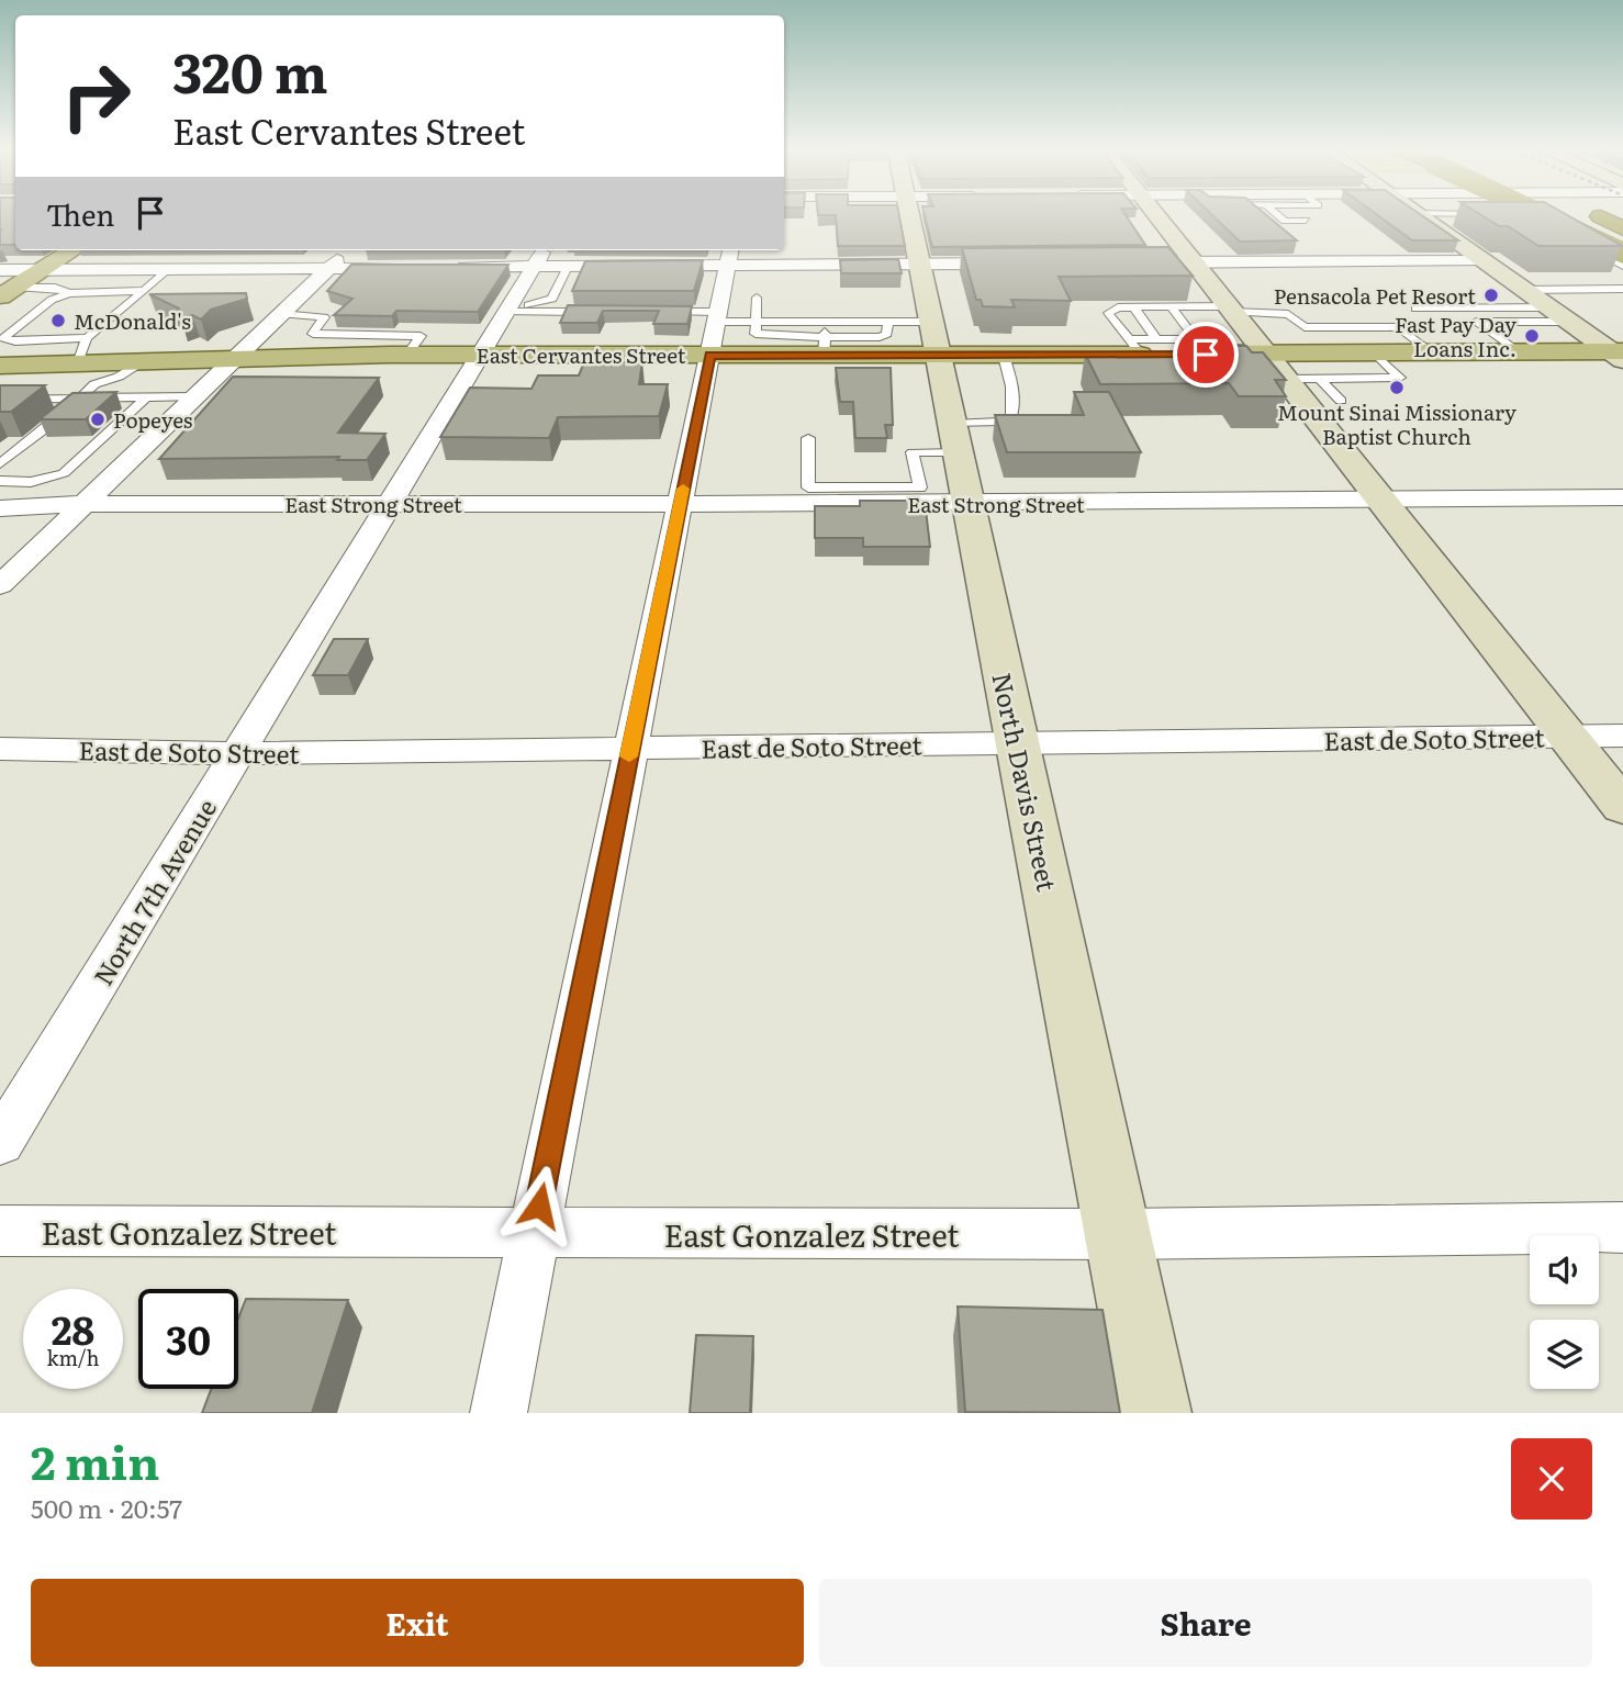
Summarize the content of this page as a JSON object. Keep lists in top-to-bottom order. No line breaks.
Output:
{"streets":{"main road":["East Cervantes Street","North Davis Street"],"street":["East Strong Street","East de Soto Street","North 7th Avenue","East Gonzalez Street"]},"crossings":[["East Cervantes Street","North Davis Street"],["East Cervantes Street","North 7th Avenue"],["East Strong Street","North Davis Street"],["East Strong Street","North 7th Avenue"],["East de Soto Street","North Davis Street"],["East de Soto Street","North 7th Avenue"],["North Davis Street","East Gonzalez Street"]],"places":["Pensacola Pet Resort","McDonald's","Fast Pay Day Loans Inc.","Mount Sinai Missionary Baptist Church","Popeyes"],"page":{"turn":["320 m","East Cervantes Street"],"then":"Then","speed":"28 km/h","limit":"30","heading":["2 min","500 m · 20:57"],"buttons":["Exit","Share"]}}
